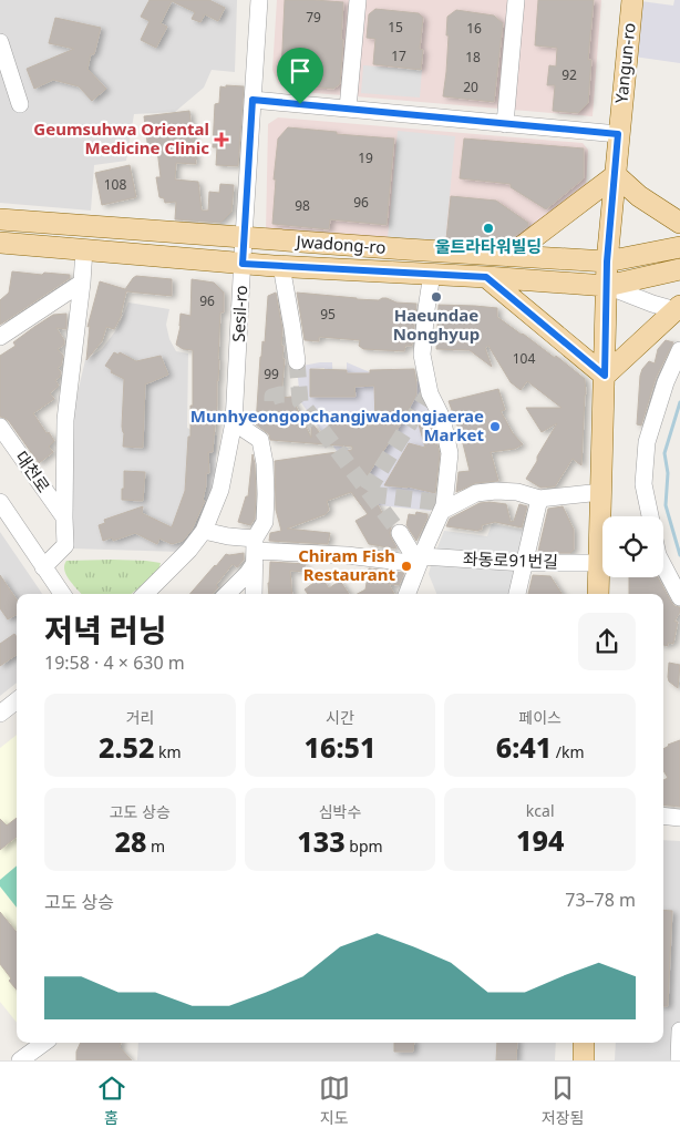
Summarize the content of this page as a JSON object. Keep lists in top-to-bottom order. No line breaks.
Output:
{"streets":{"main road":["Yangun-ro","Jwadong-ro"],"street":["Sesil-ro","대천로","좌동로91번길"]},"crossings":[["Yangun-ro","Jwadong-ro"],["Yangun-ro","좌동로91번길"],["Jwadong-ro","Sesil-ro"],["Sesil-ro","좌동로91번길"]],"places":{"health":["Geumsuhwa Oriental Medicine Clinic"],"other":["울트라타워빌딩","Haeundae Nonghyup","Munhyeongopchangjwadongjaerae Market","Chiram Fish Restaurant"]},"house_numbers":["79","15","16","17","18","92","20","19","108","96","98","96","95","104","99"],"page":{"heading":["저녁 러닝","19:58 · 4 × 630 m"],"stats":[["거리","2.52 km"],["시간","16:51"],["페이스","6:41 /km"],["고도 상승","28 m"],["심박수","133 bpm"],["kcal","194"]],"chart":["고도 상승","73–78 m"],"tabs":["홈","지도","저장됨"]}}
